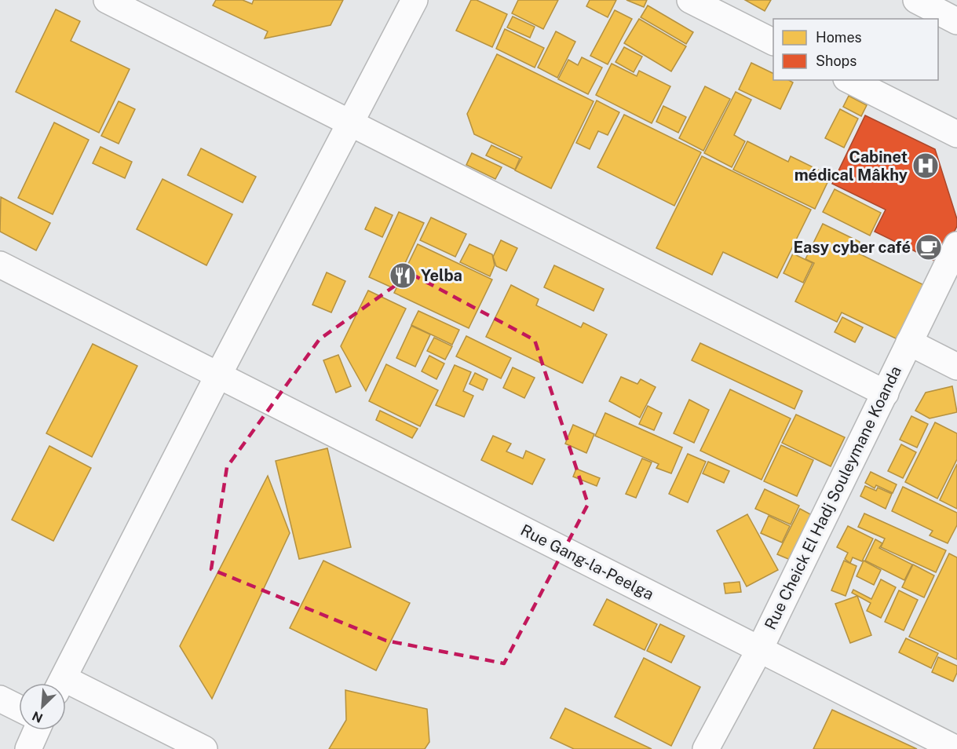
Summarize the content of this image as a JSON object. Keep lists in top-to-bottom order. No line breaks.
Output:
{"streets":{"street":["Rue Cheick El Hadj Souleymane Koanda","Rue Gang-la-Peelga"]},"crossings":[["Rue Cheick El Hadj Souleymane Koanda","Rue Gang-la-Peelga"]],"places":{"hospital":["Cabinet médical Mâkhy"],"cafe":["Easy cyber café"],"restaurant":["Yelba"]},"legend":["Homes","Shops"],"north":"bottom left"}
